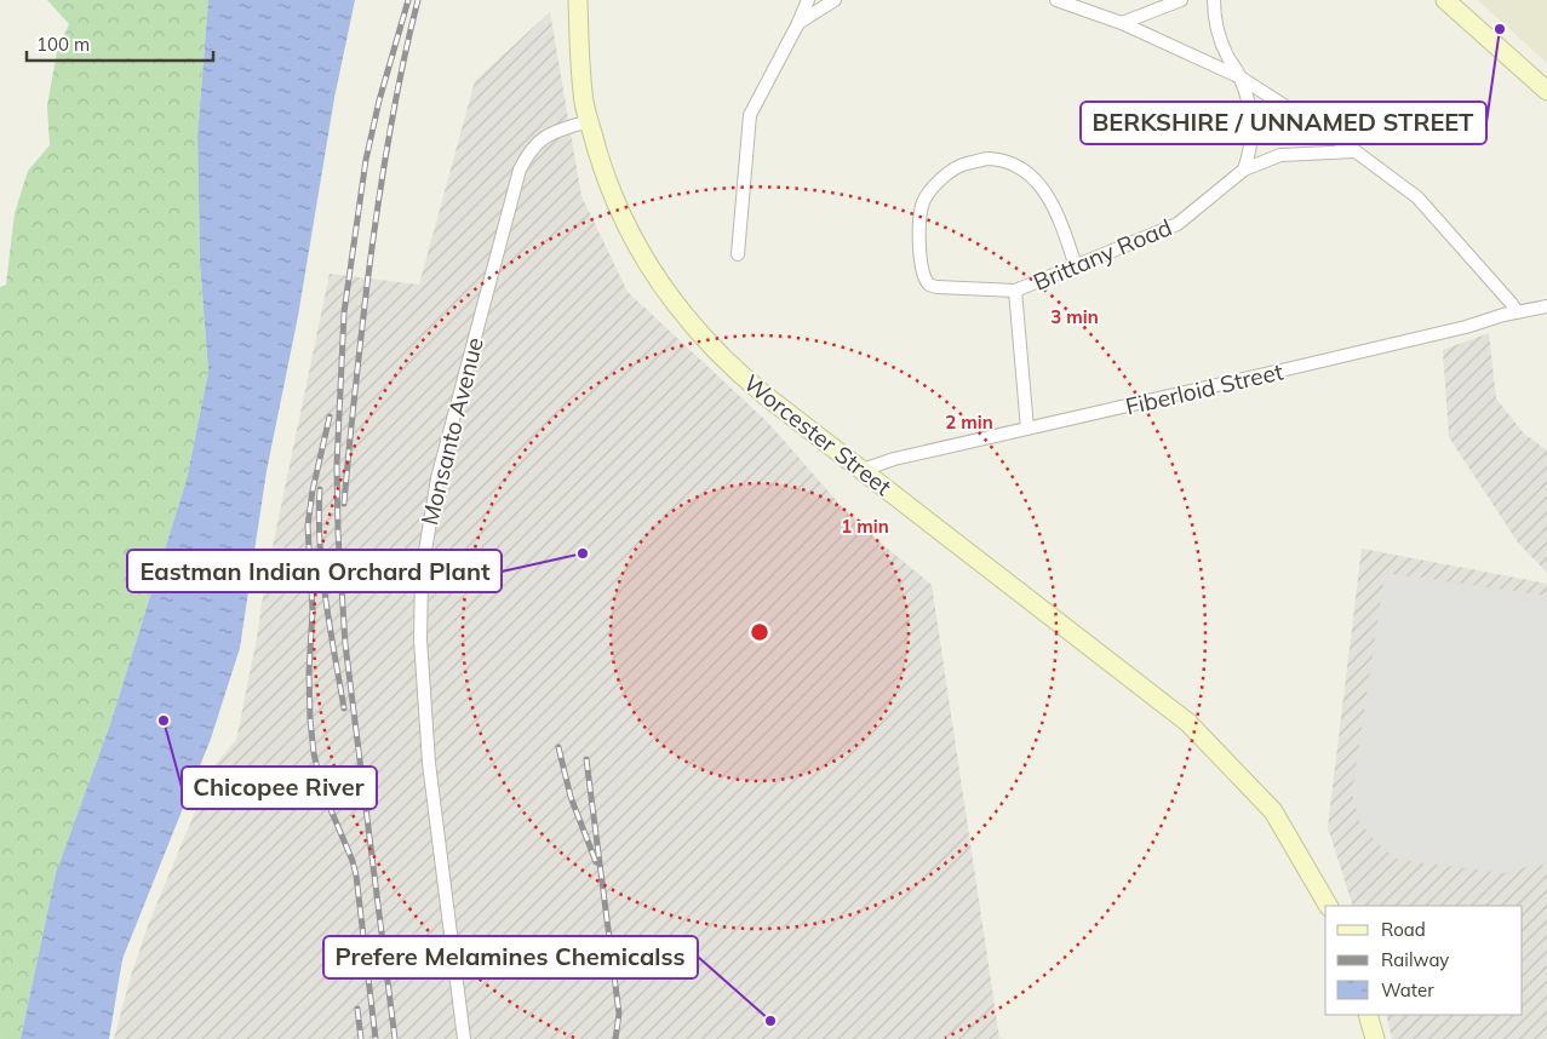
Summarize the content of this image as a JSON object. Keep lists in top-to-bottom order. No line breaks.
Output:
{"streets":{"main road":["Worcester Street"],"street":["Brittany Road","Fiberloid Street","Monsanto Avenue"]},"crossings":[["Fiberloid Street","Worcester Street"],["Monsanto Avenue","Worcester Street"]],"places":["BERKSHIRE / UNNAMED STREET","Eastman Indian Orchard Plant","Chicopee River","Prefere Melamines Chemicalss"],"legend":["Road","Railway","Water"],"scale_bar":"100 m","rings":["3 min","2 min","1 min"]}
